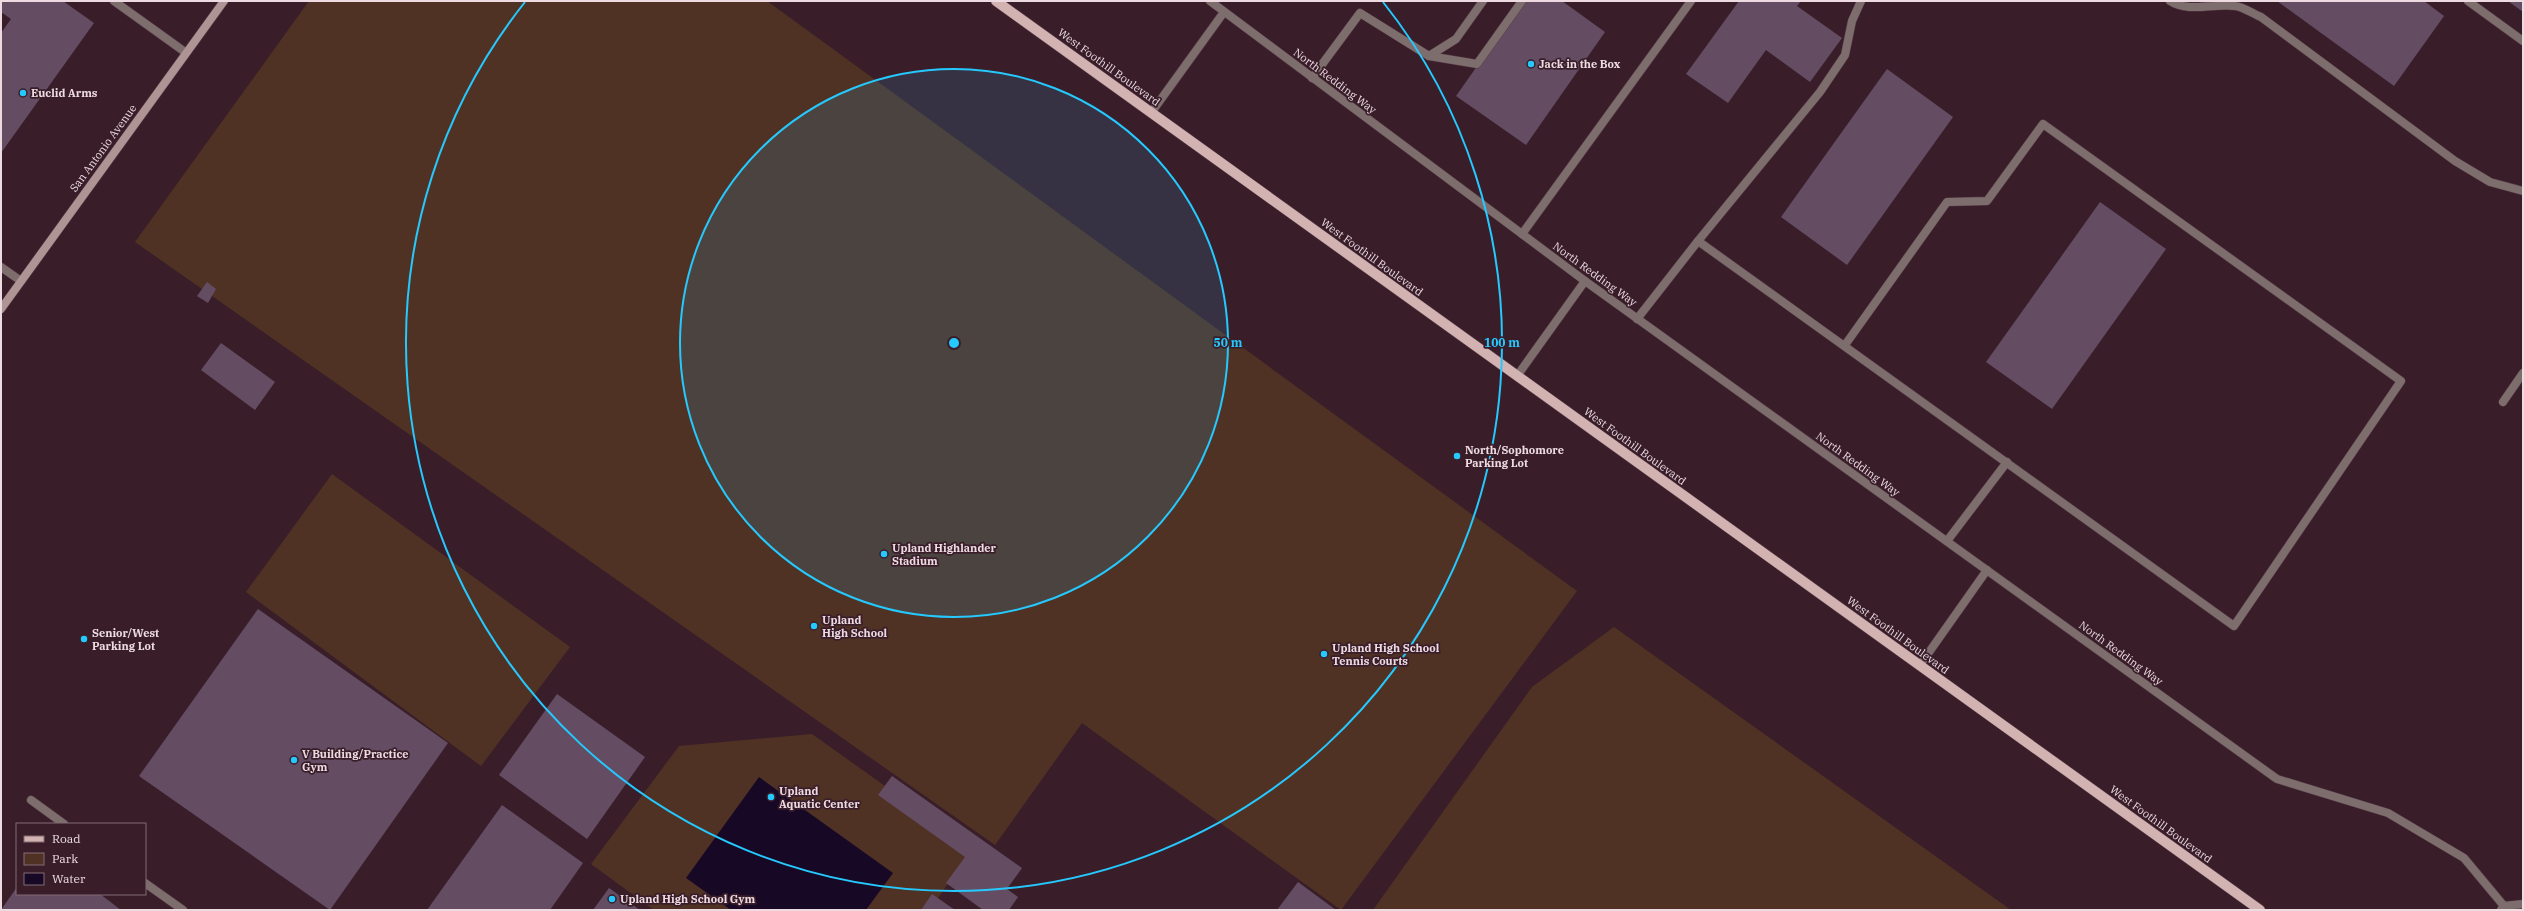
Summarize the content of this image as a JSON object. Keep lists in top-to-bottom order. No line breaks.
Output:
{"streets":{"main road":["West Foothill Boulevard","San Antonio Avenue"],"street":["North Redding Way"]},"places":["Jack in the Box","Euclid Arms","North/Sophomore Parking Lot","Upland Highlander Stadium","Upland High School","Senior/West Parking Lot","Upland High School Tennis Courts","V Building/Practice Gym","Upland Aquatic Center","Upland High School Gym"],"legend":["Road","Park","Water"],"rings":["50 m","100 m"]}
